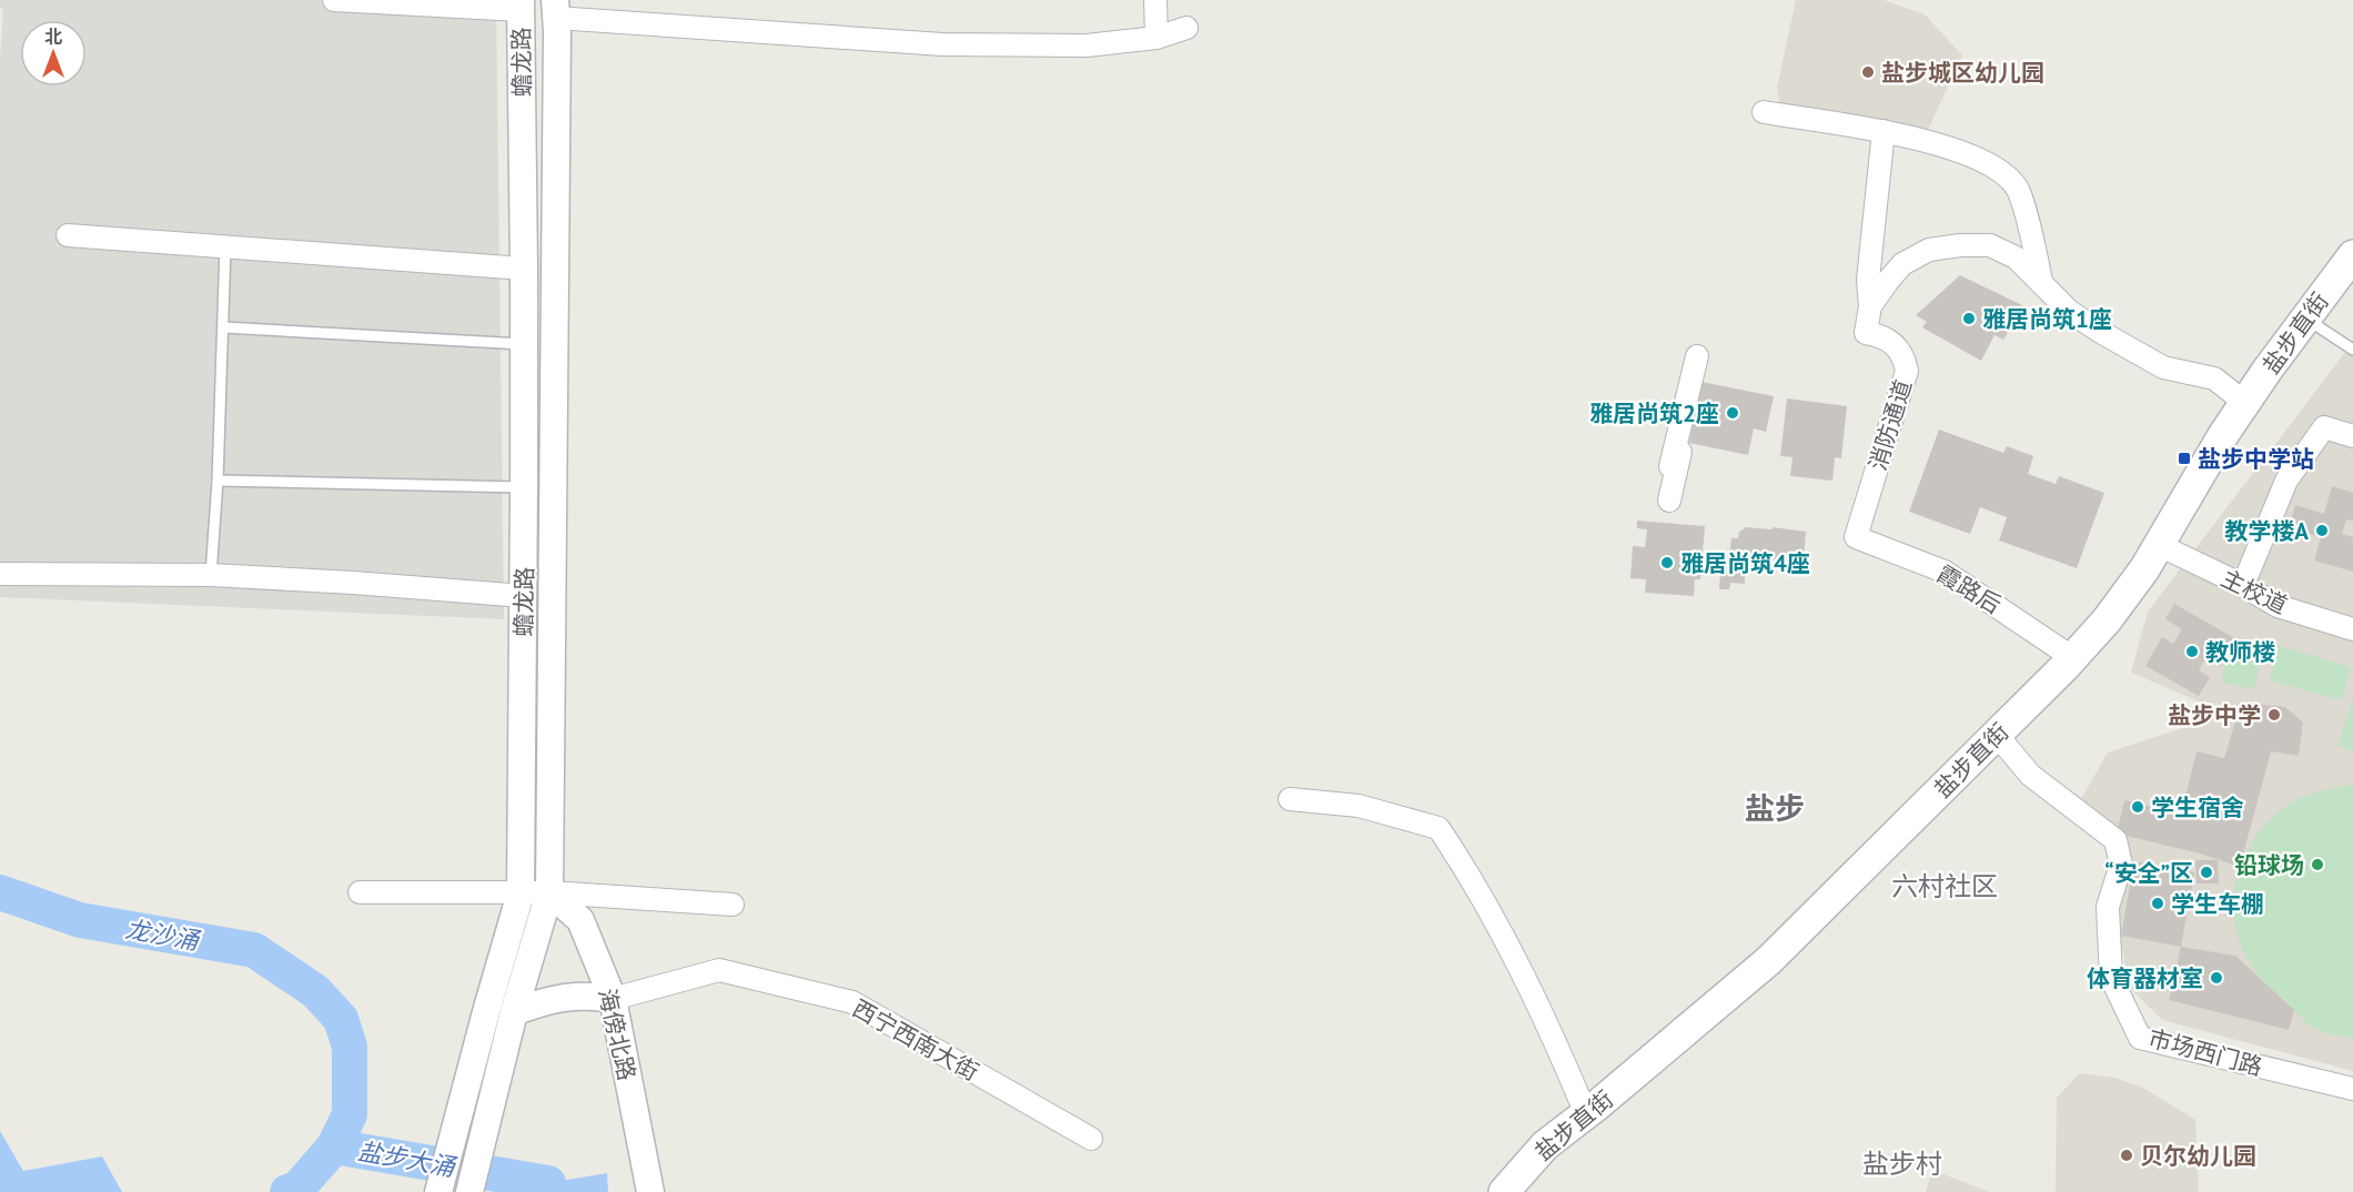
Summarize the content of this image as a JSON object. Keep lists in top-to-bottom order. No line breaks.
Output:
{"streets":{"main road":["盐步直街"],"street":["蟾龙路","消防通道","霞路后","主校道","海傍北路","西宁西南大街","市场西门路"]},"crossings":[["蟾龙路","海傍北路"],["盐步直街","霞路后"],["盐步直街","主校道"],["盐步直街","市场西门路"],["消防通道","霞路后"],["海傍北路","西宁西南大街"]],"districts":["盐步","六村社区","盐步村"],"water":["龙沙涌","盐步大涌"],"places":{"other":["盐步城区幼儿园","雅居尚筑1座","雅居尚筑2座","教学楼A","雅居尚筑4座","教师楼","盐步中学","学生宿舍","铅球场","“安全”区","学生车棚","体育器材室","贝尔幼儿园"],"transit":["盐步中学站"]},"north":"top"}
